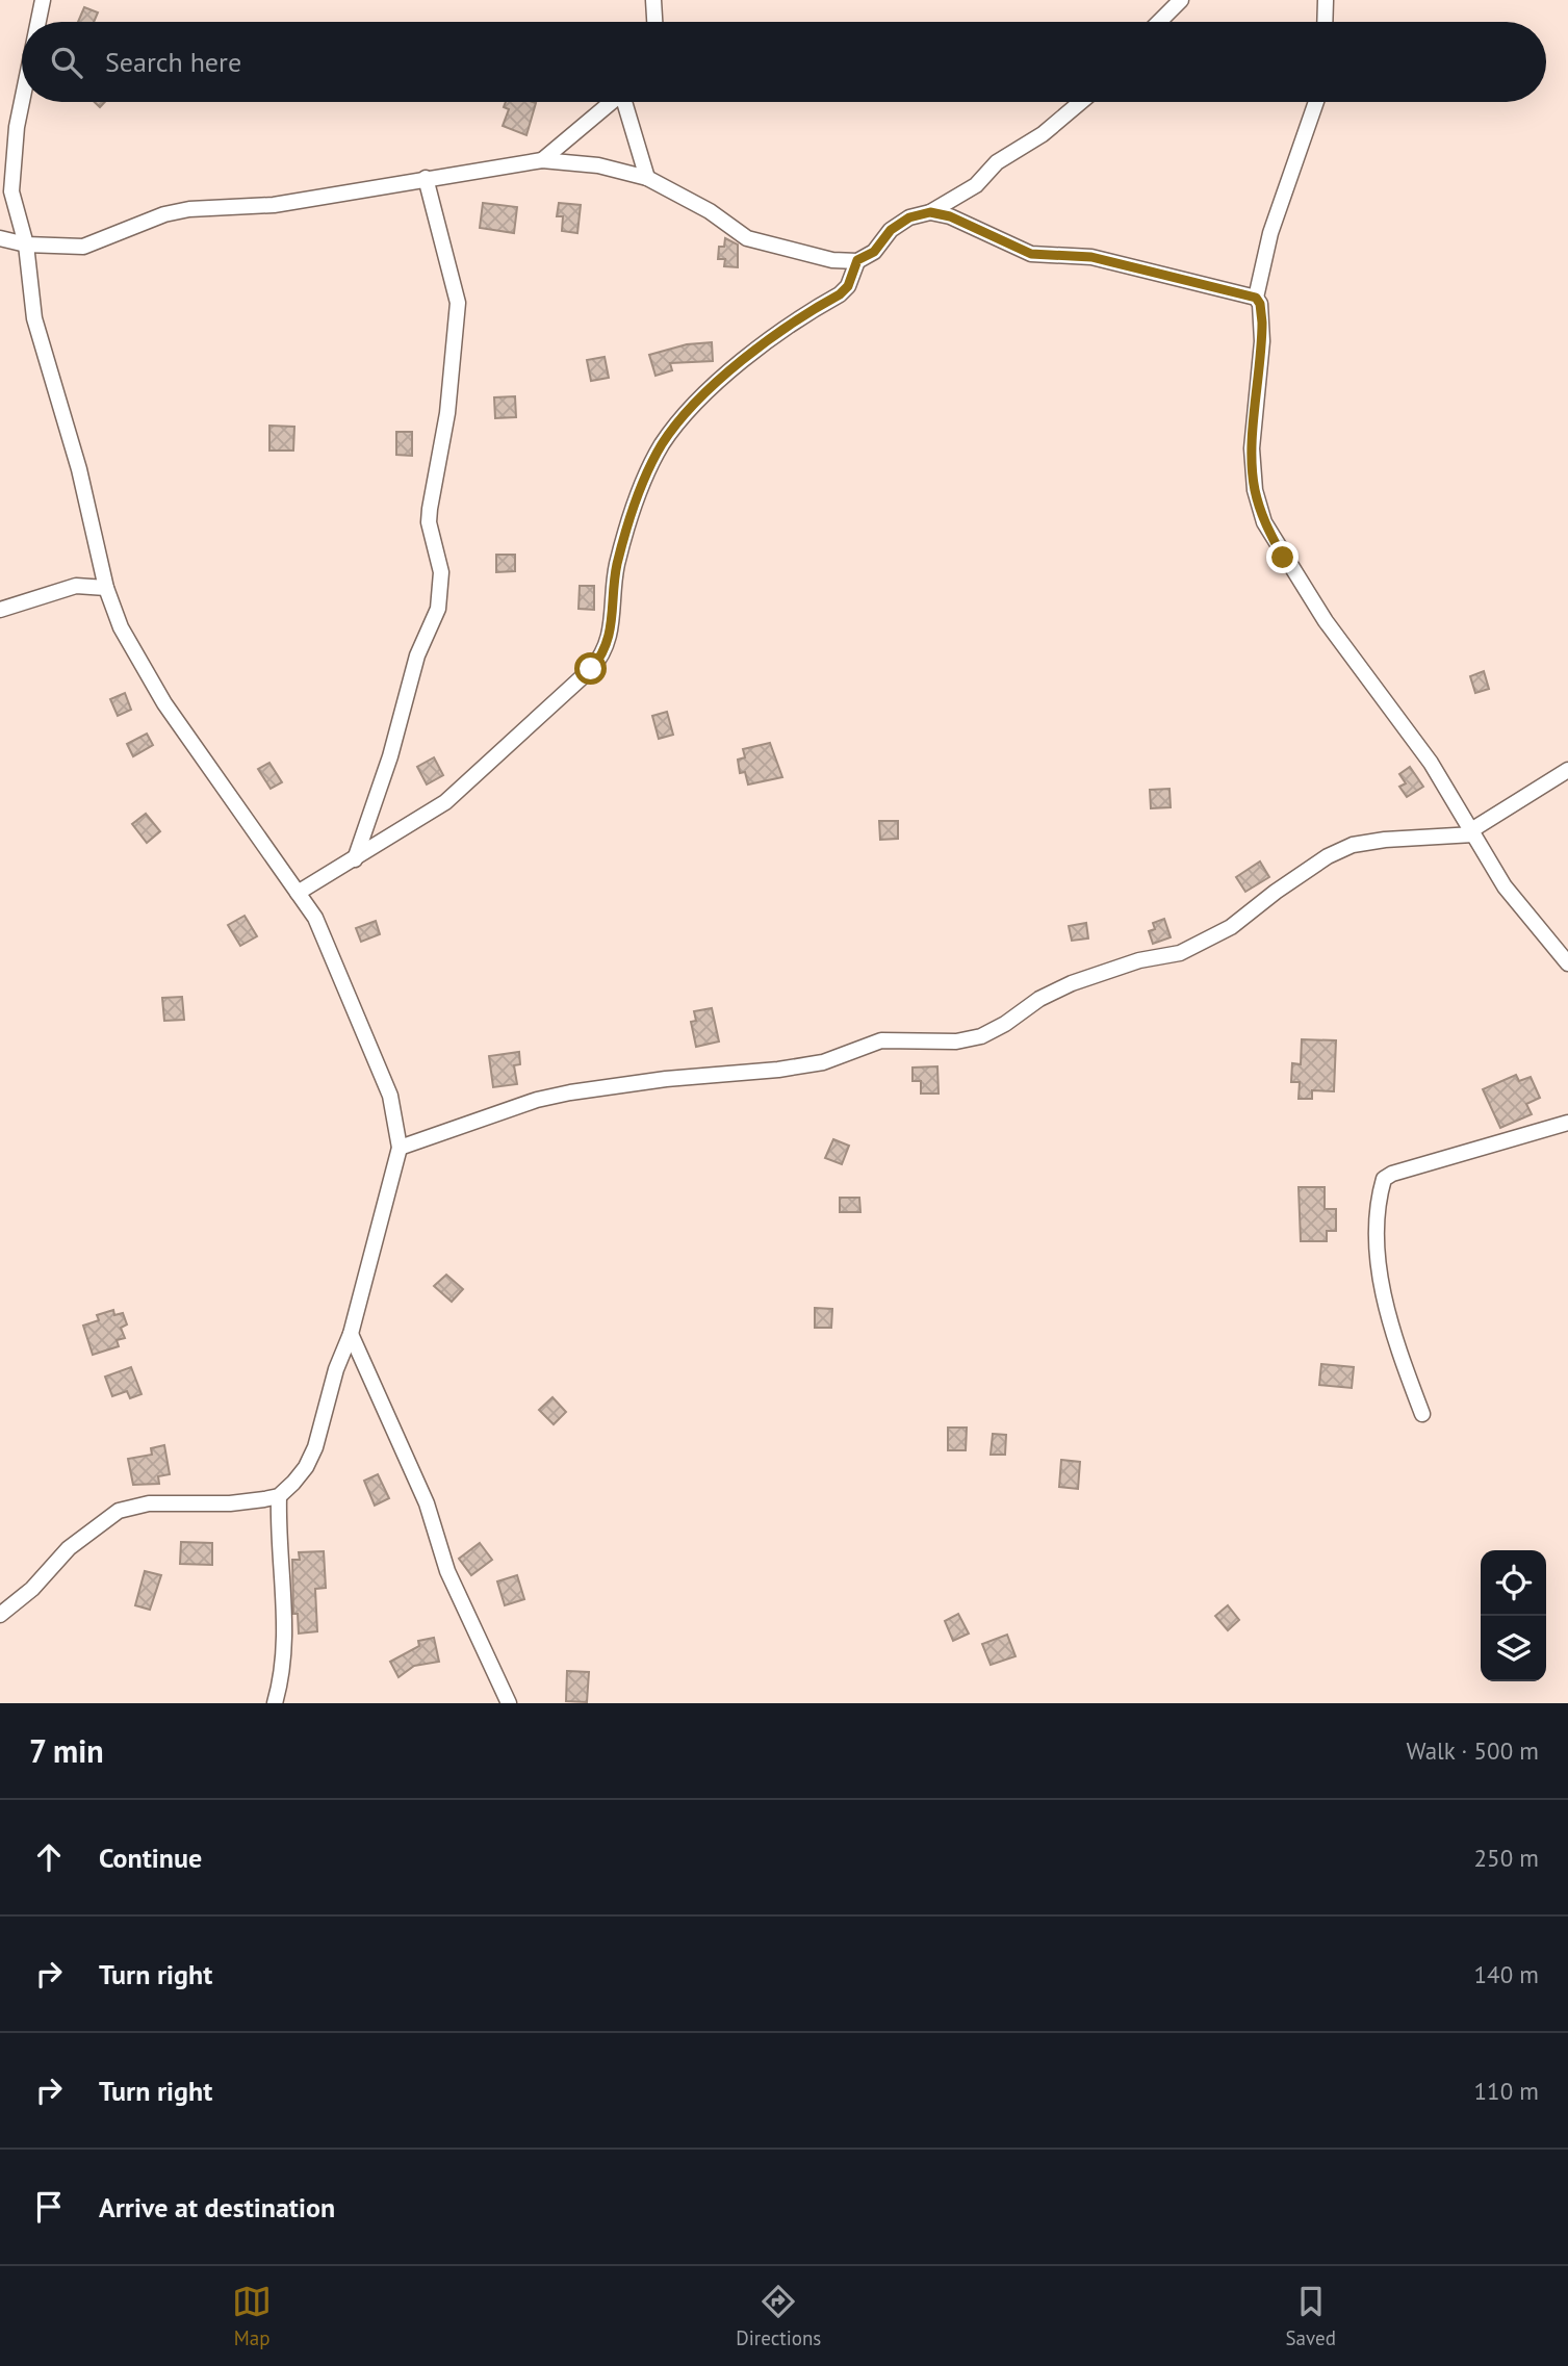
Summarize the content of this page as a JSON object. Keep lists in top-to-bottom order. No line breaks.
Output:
{"page":{"search":"Search here","heading":["7 min","Walk · 500 m"],"list":[["Continue","250 m"],["Turn right","140 m"],["Turn right","110 m"],"Arrive at destination"],"nav":["Map","Directions","Saved"]}}
